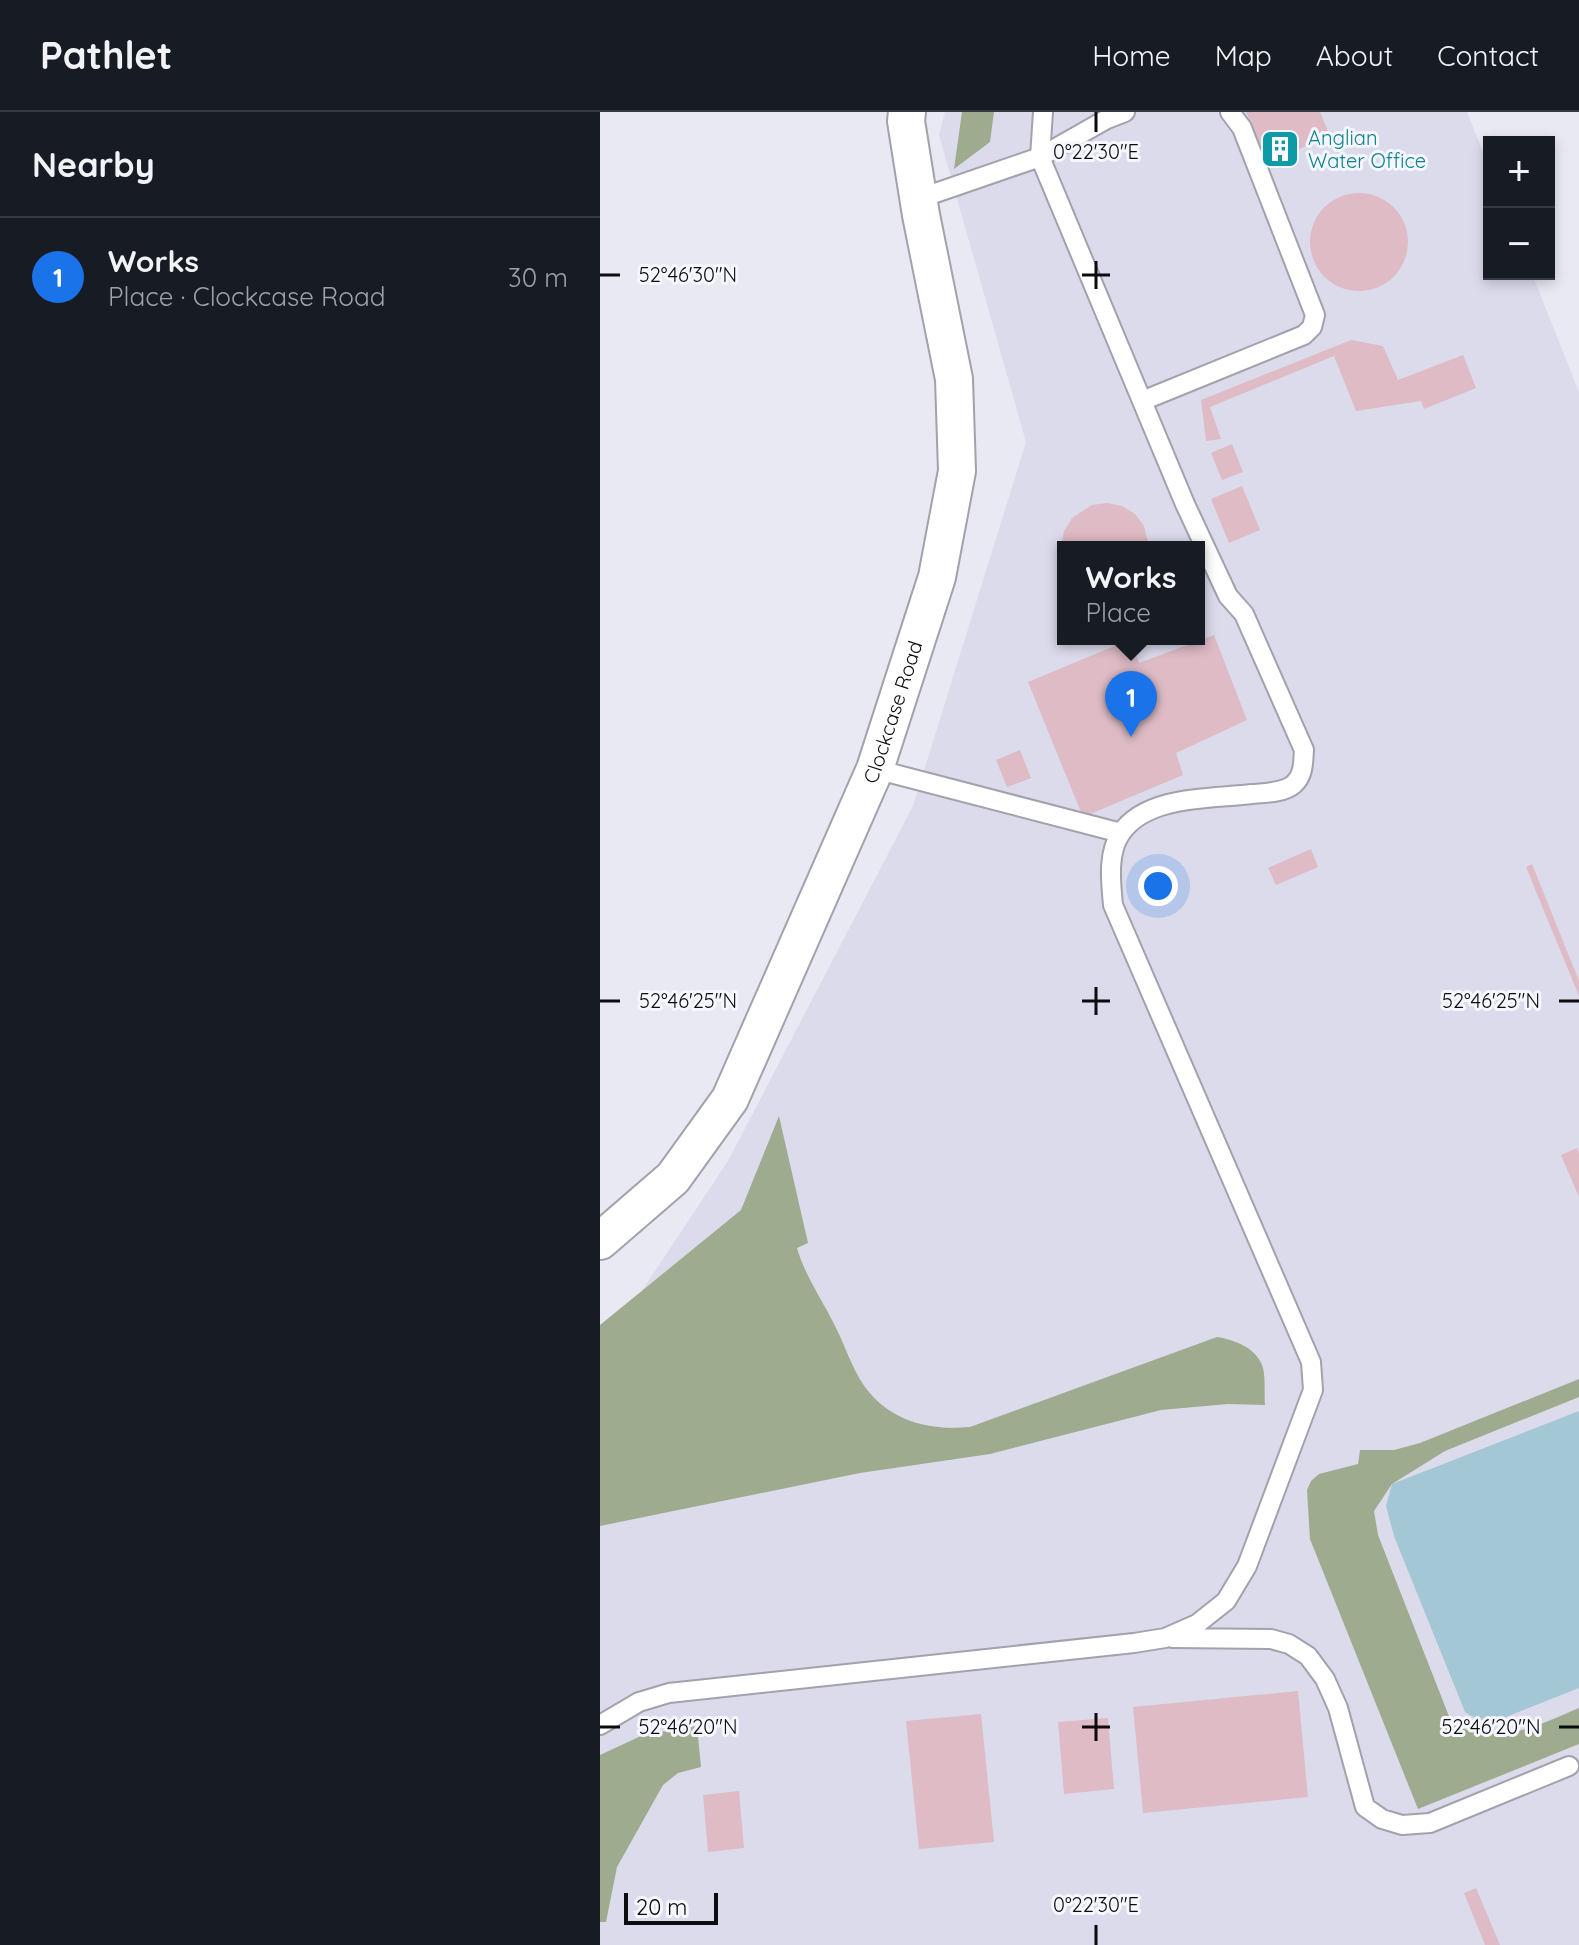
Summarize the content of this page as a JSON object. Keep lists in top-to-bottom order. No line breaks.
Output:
{"streets":{"street":["Clockcase Road"]},"places":{"building":["Anglian Water Office"]},"scale_bar":"20 m","page":{"header":"Pathlet","nav":["Home","Map","About","Contact"],"heading":"Nearby","map_buttons":["+","−"],"list":[{"mark":"1","name":"Works","note":"Place · Clockcase Road","value":"30 m"}],"popup":["Works","Place"],"pins":"1","scale":"20 m"},"coordinates":["0°22'30\"E","52°46'30\"N","52°46'25\"N","52°46'20\"N"]}
